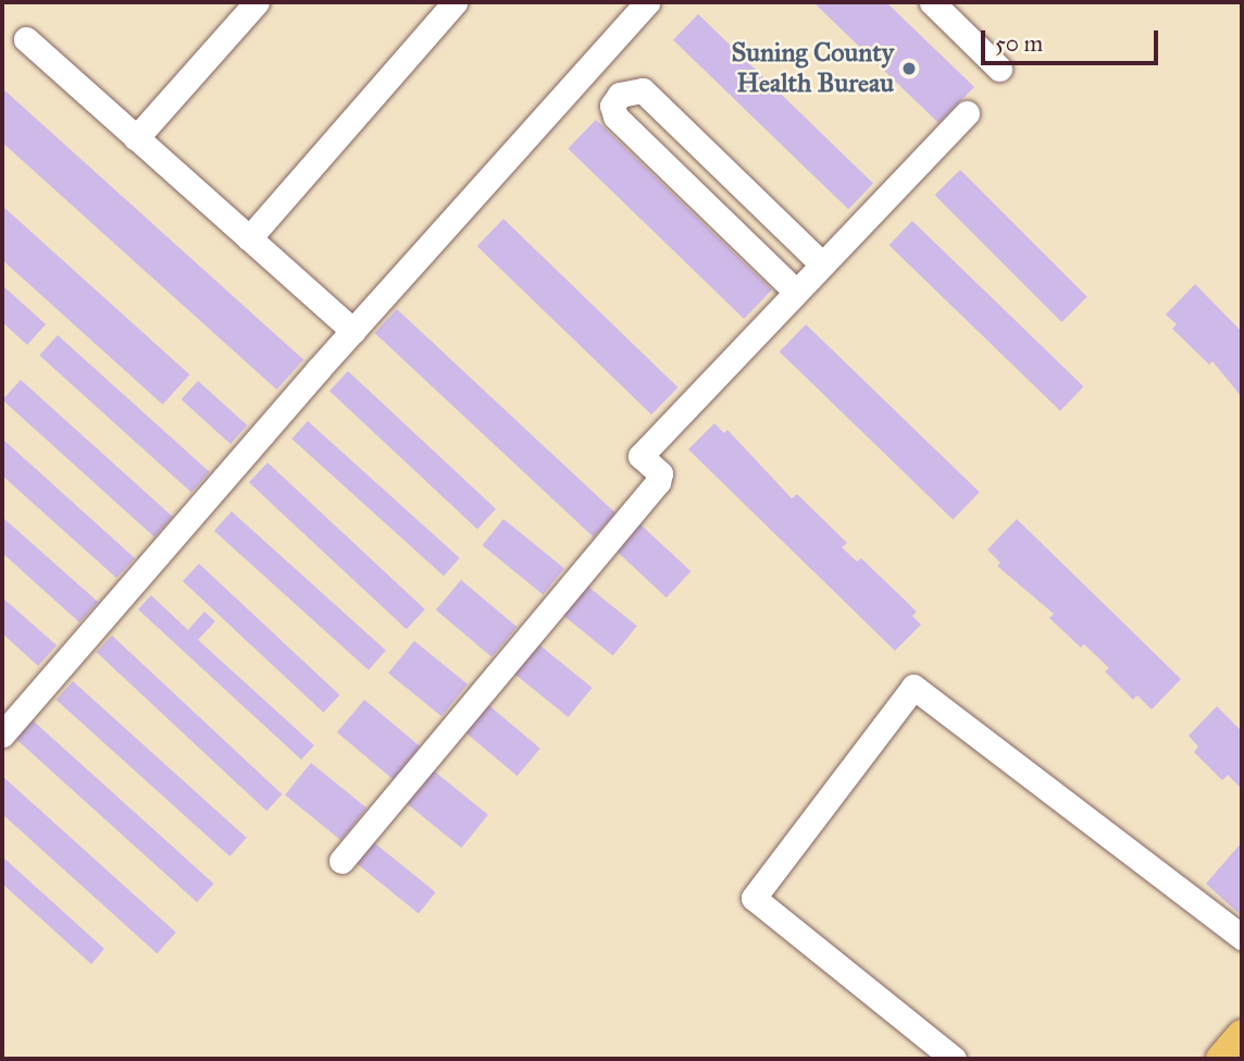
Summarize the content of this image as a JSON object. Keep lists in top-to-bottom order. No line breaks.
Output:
{"places":["Suning County Health Bureau"],"scale_bar":"50 m"}
